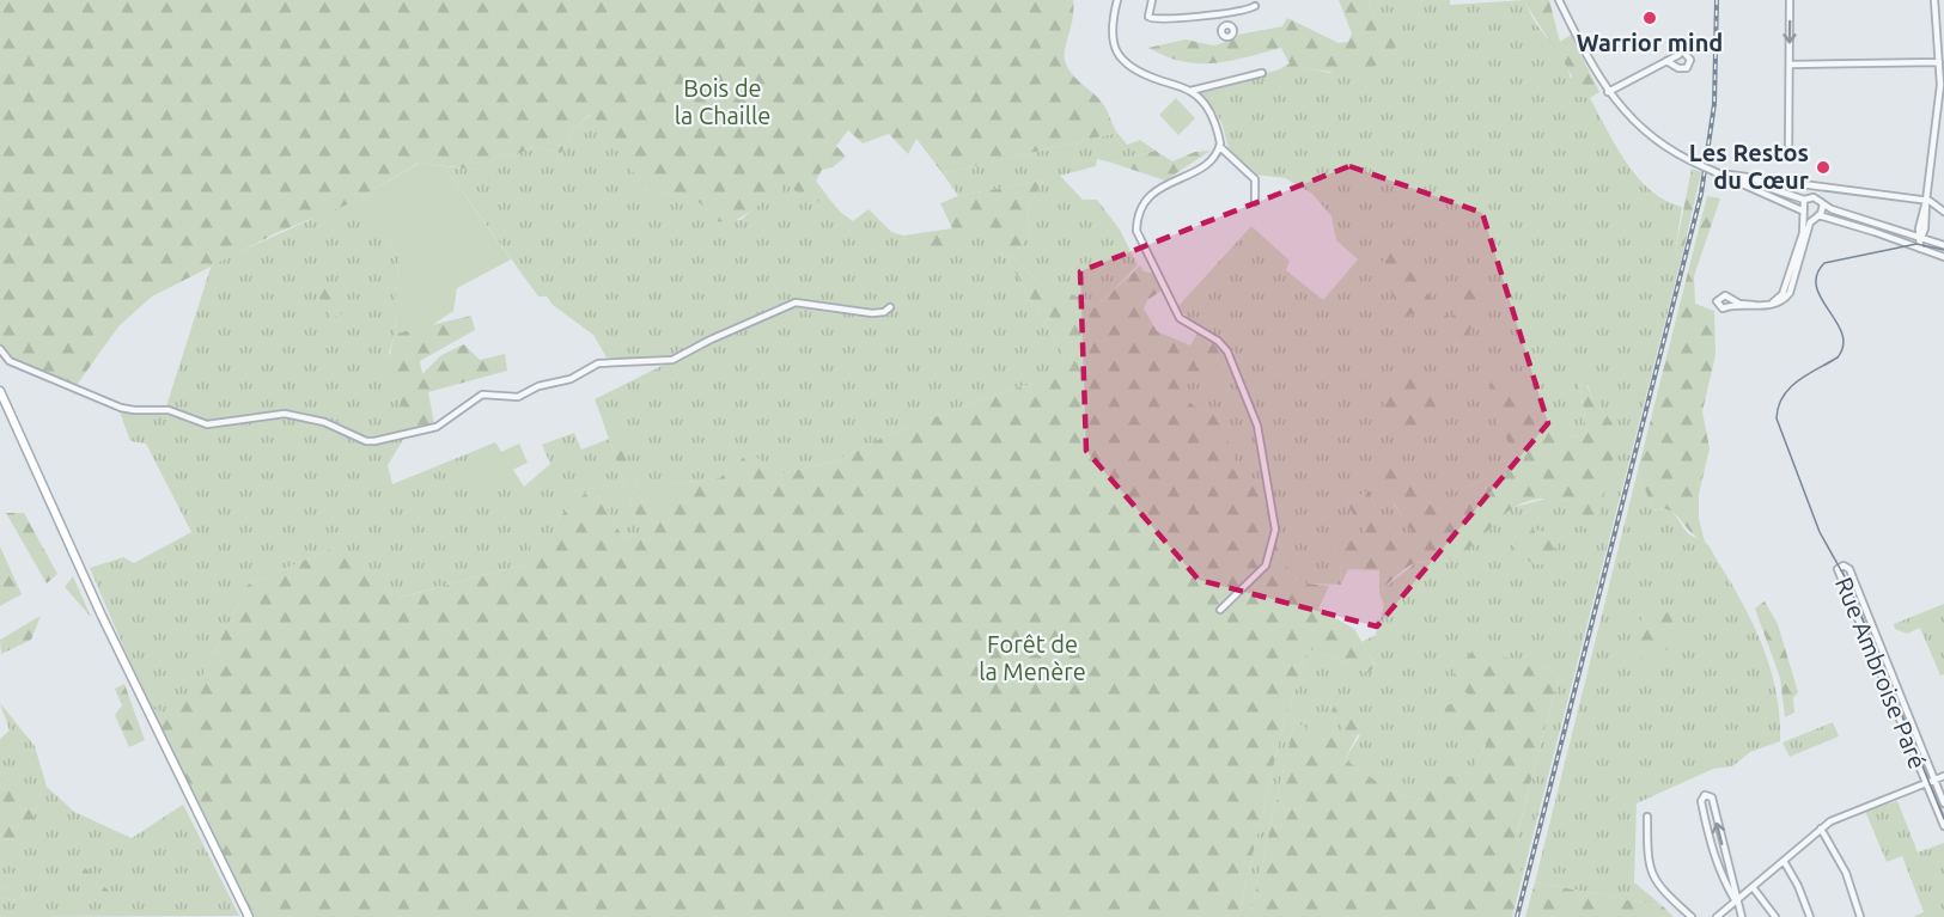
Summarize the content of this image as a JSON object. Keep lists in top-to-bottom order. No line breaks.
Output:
{"streets":{"street":["Rue Ambroise Paré"]},"parks":["Bois de la Chaille","Forêt de la Menère"],"places":["Warrior mind","Les Restos du Cœur"]}
